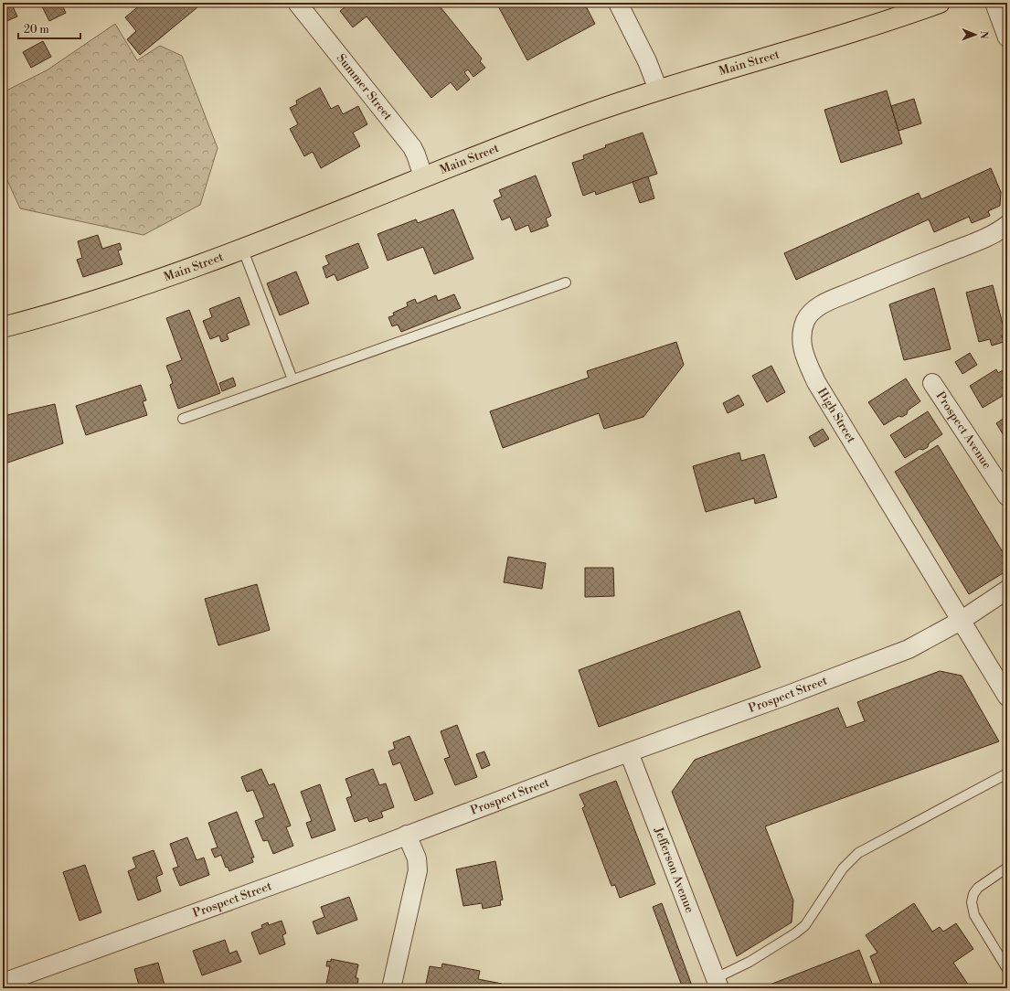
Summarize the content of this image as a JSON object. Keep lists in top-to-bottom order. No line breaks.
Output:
{"streets":{"main road":["Main Street"],"street":["Summer Street","High Street","Prospect Avenue","Prospect Street","Jefferson Avenue"]},"crossings":[["Main Street","Summer Street"],["High Street","Prospect Street"],["Prospect Street","Jefferson Avenue"]],"scale_bar":"20 m","north":"right"}
